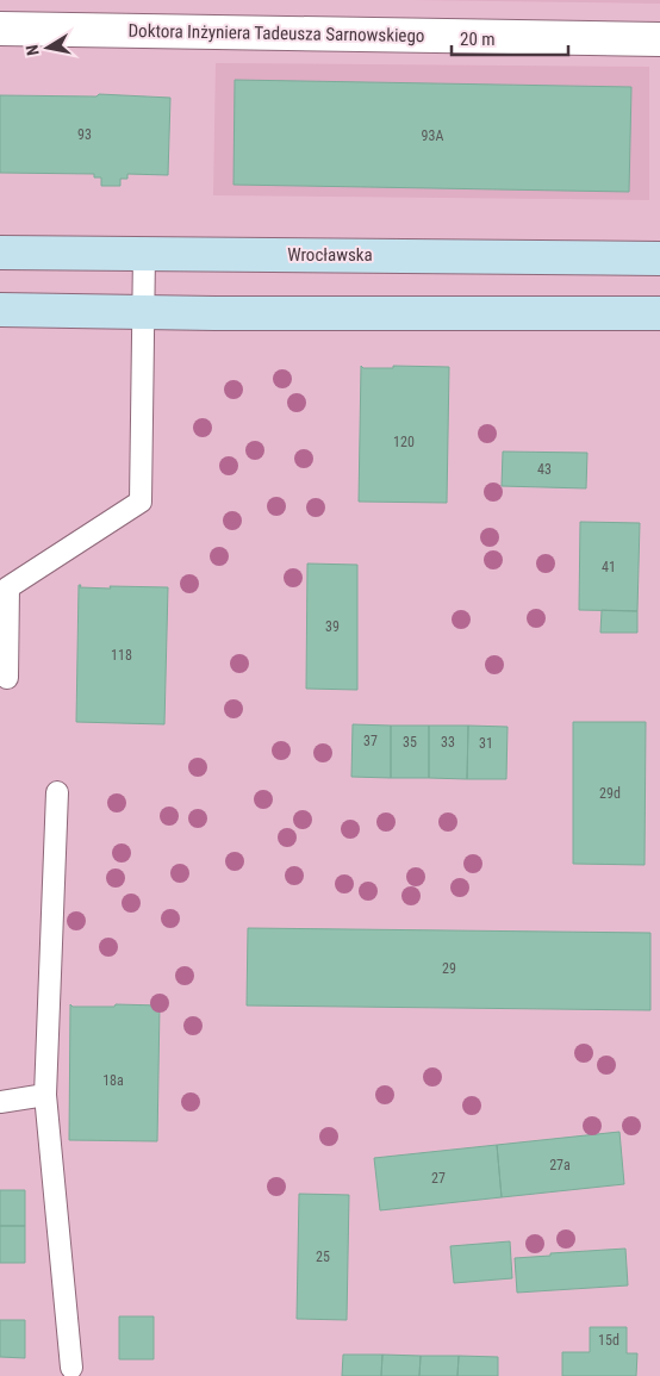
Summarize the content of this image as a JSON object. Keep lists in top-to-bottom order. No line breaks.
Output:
{"streets":{"main road":["Wrocławska"],"street":["Doktora Inżyniera Tadeusza Sarnowskiego"]},"house_numbers":["93","93A","120","43","41","39","118","37","35","33","31","29d","29","18a","27a","27","25","15d"],"scale_bar":"20 m","north":"left"}
